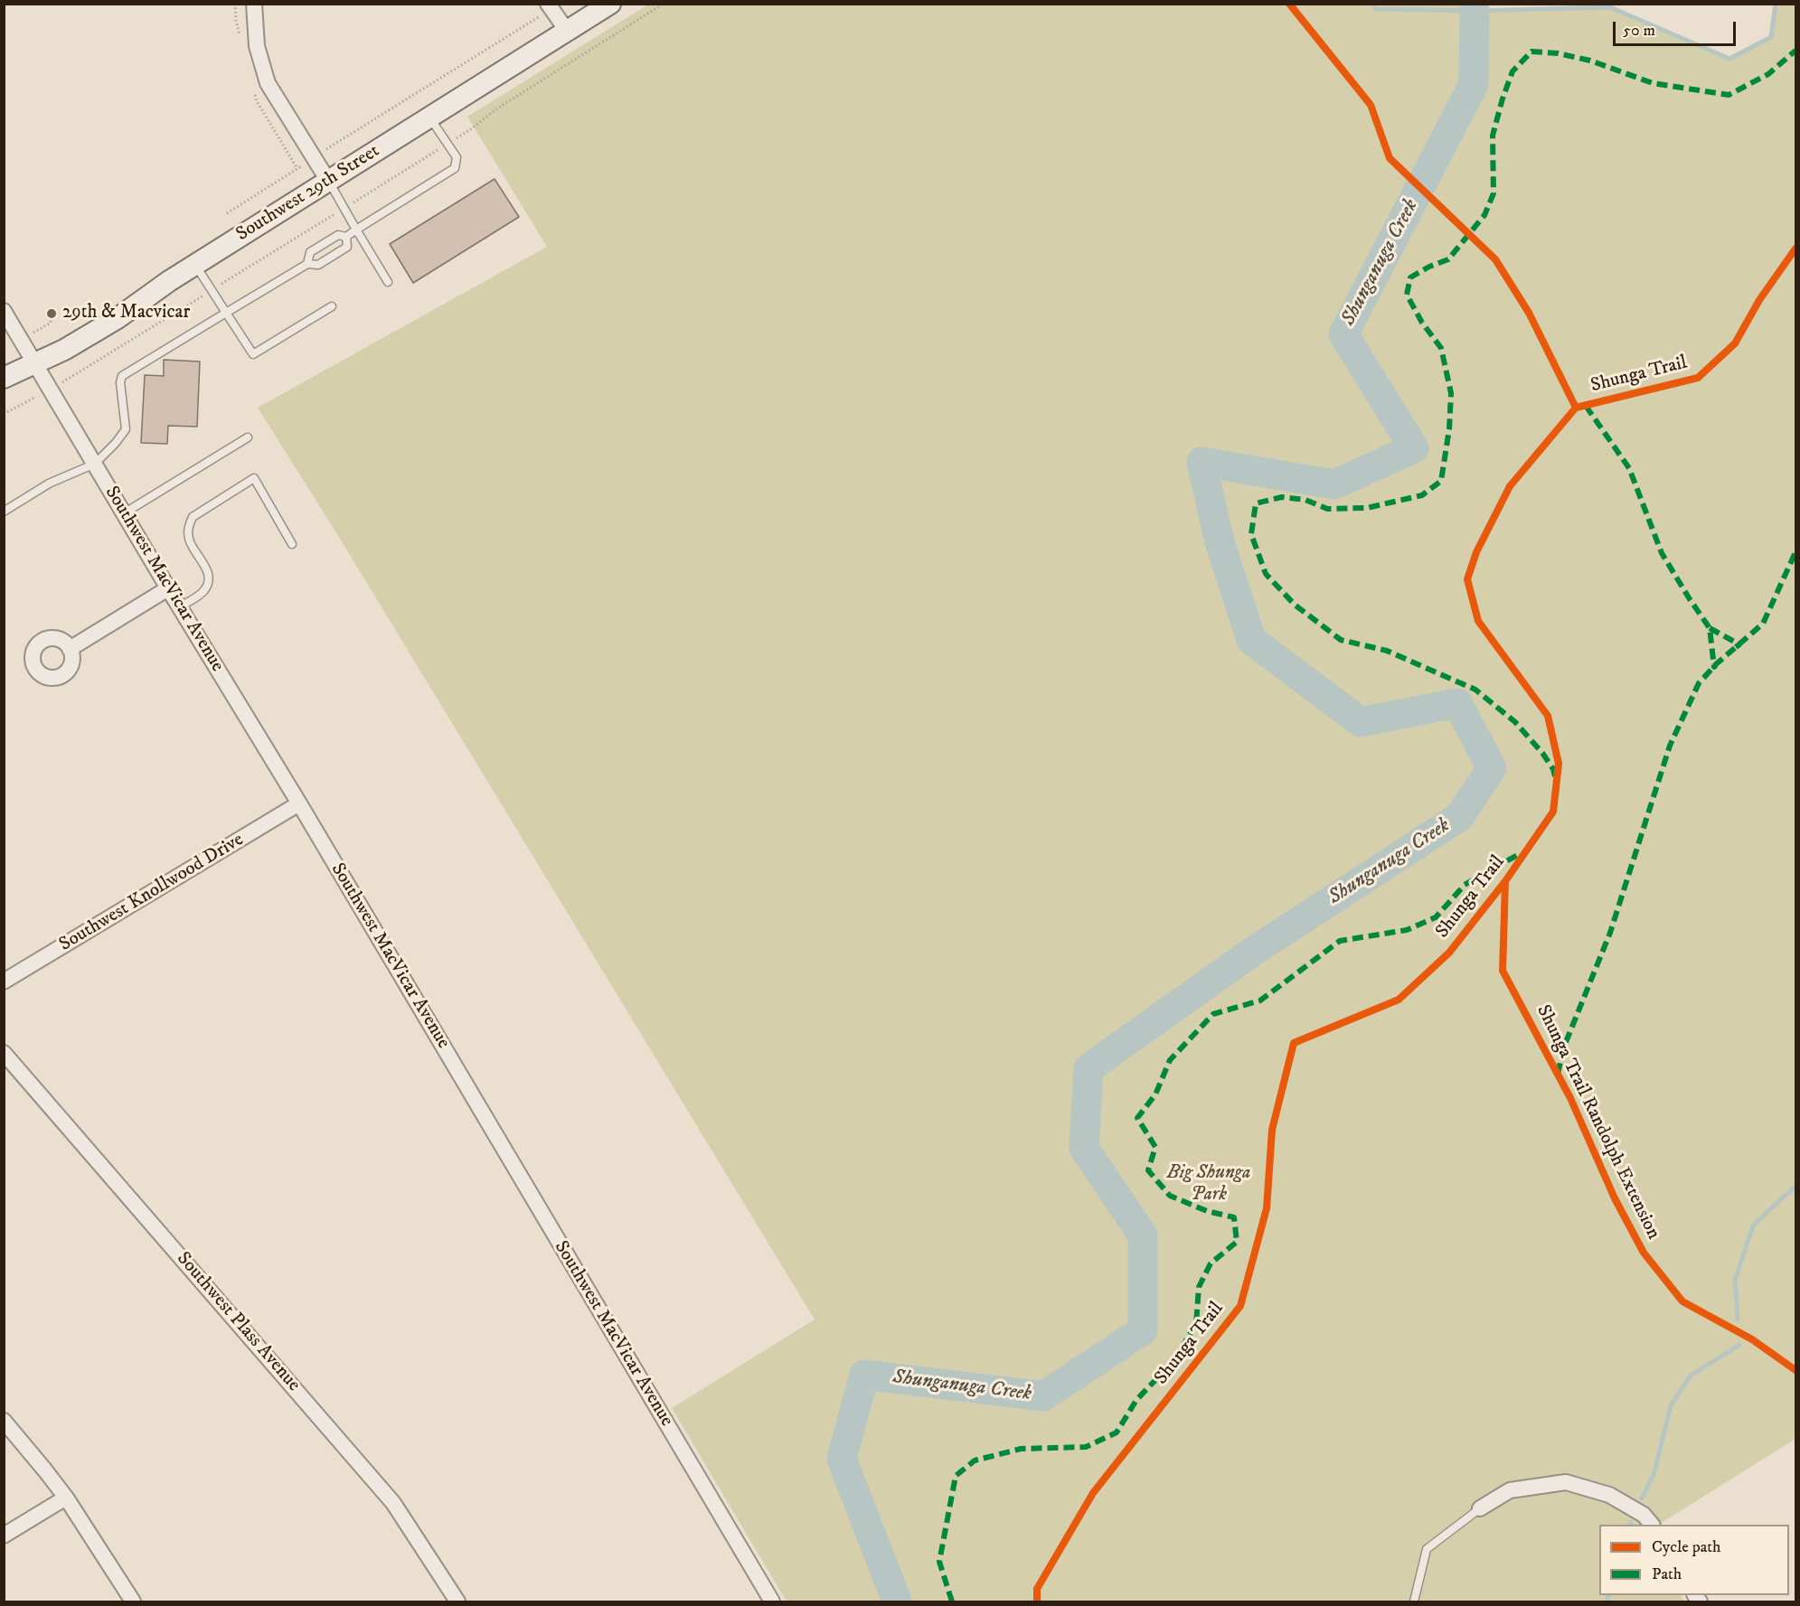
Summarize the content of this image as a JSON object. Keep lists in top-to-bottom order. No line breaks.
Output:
{"streets":{"main road":["Southwest 29th Street"],"street":["Southwest MacVicar Avenue","Southwest Knollwood Drive","Southwest Plass Avenue"],"cycle path":["Shunga Trail"]},"crossings":[["Southwest 29th Street","Southwest MacVicar Avenue"],["Southwest MacVicar Avenue","Southwest Knollwood Drive"]],"water":["Shunganuga Creek"],"parks":["Big Shunga Park"],"places":["29th & Macvicar"],"legend":["Cycle path","Path"],"scale_bar":"50 m"}
